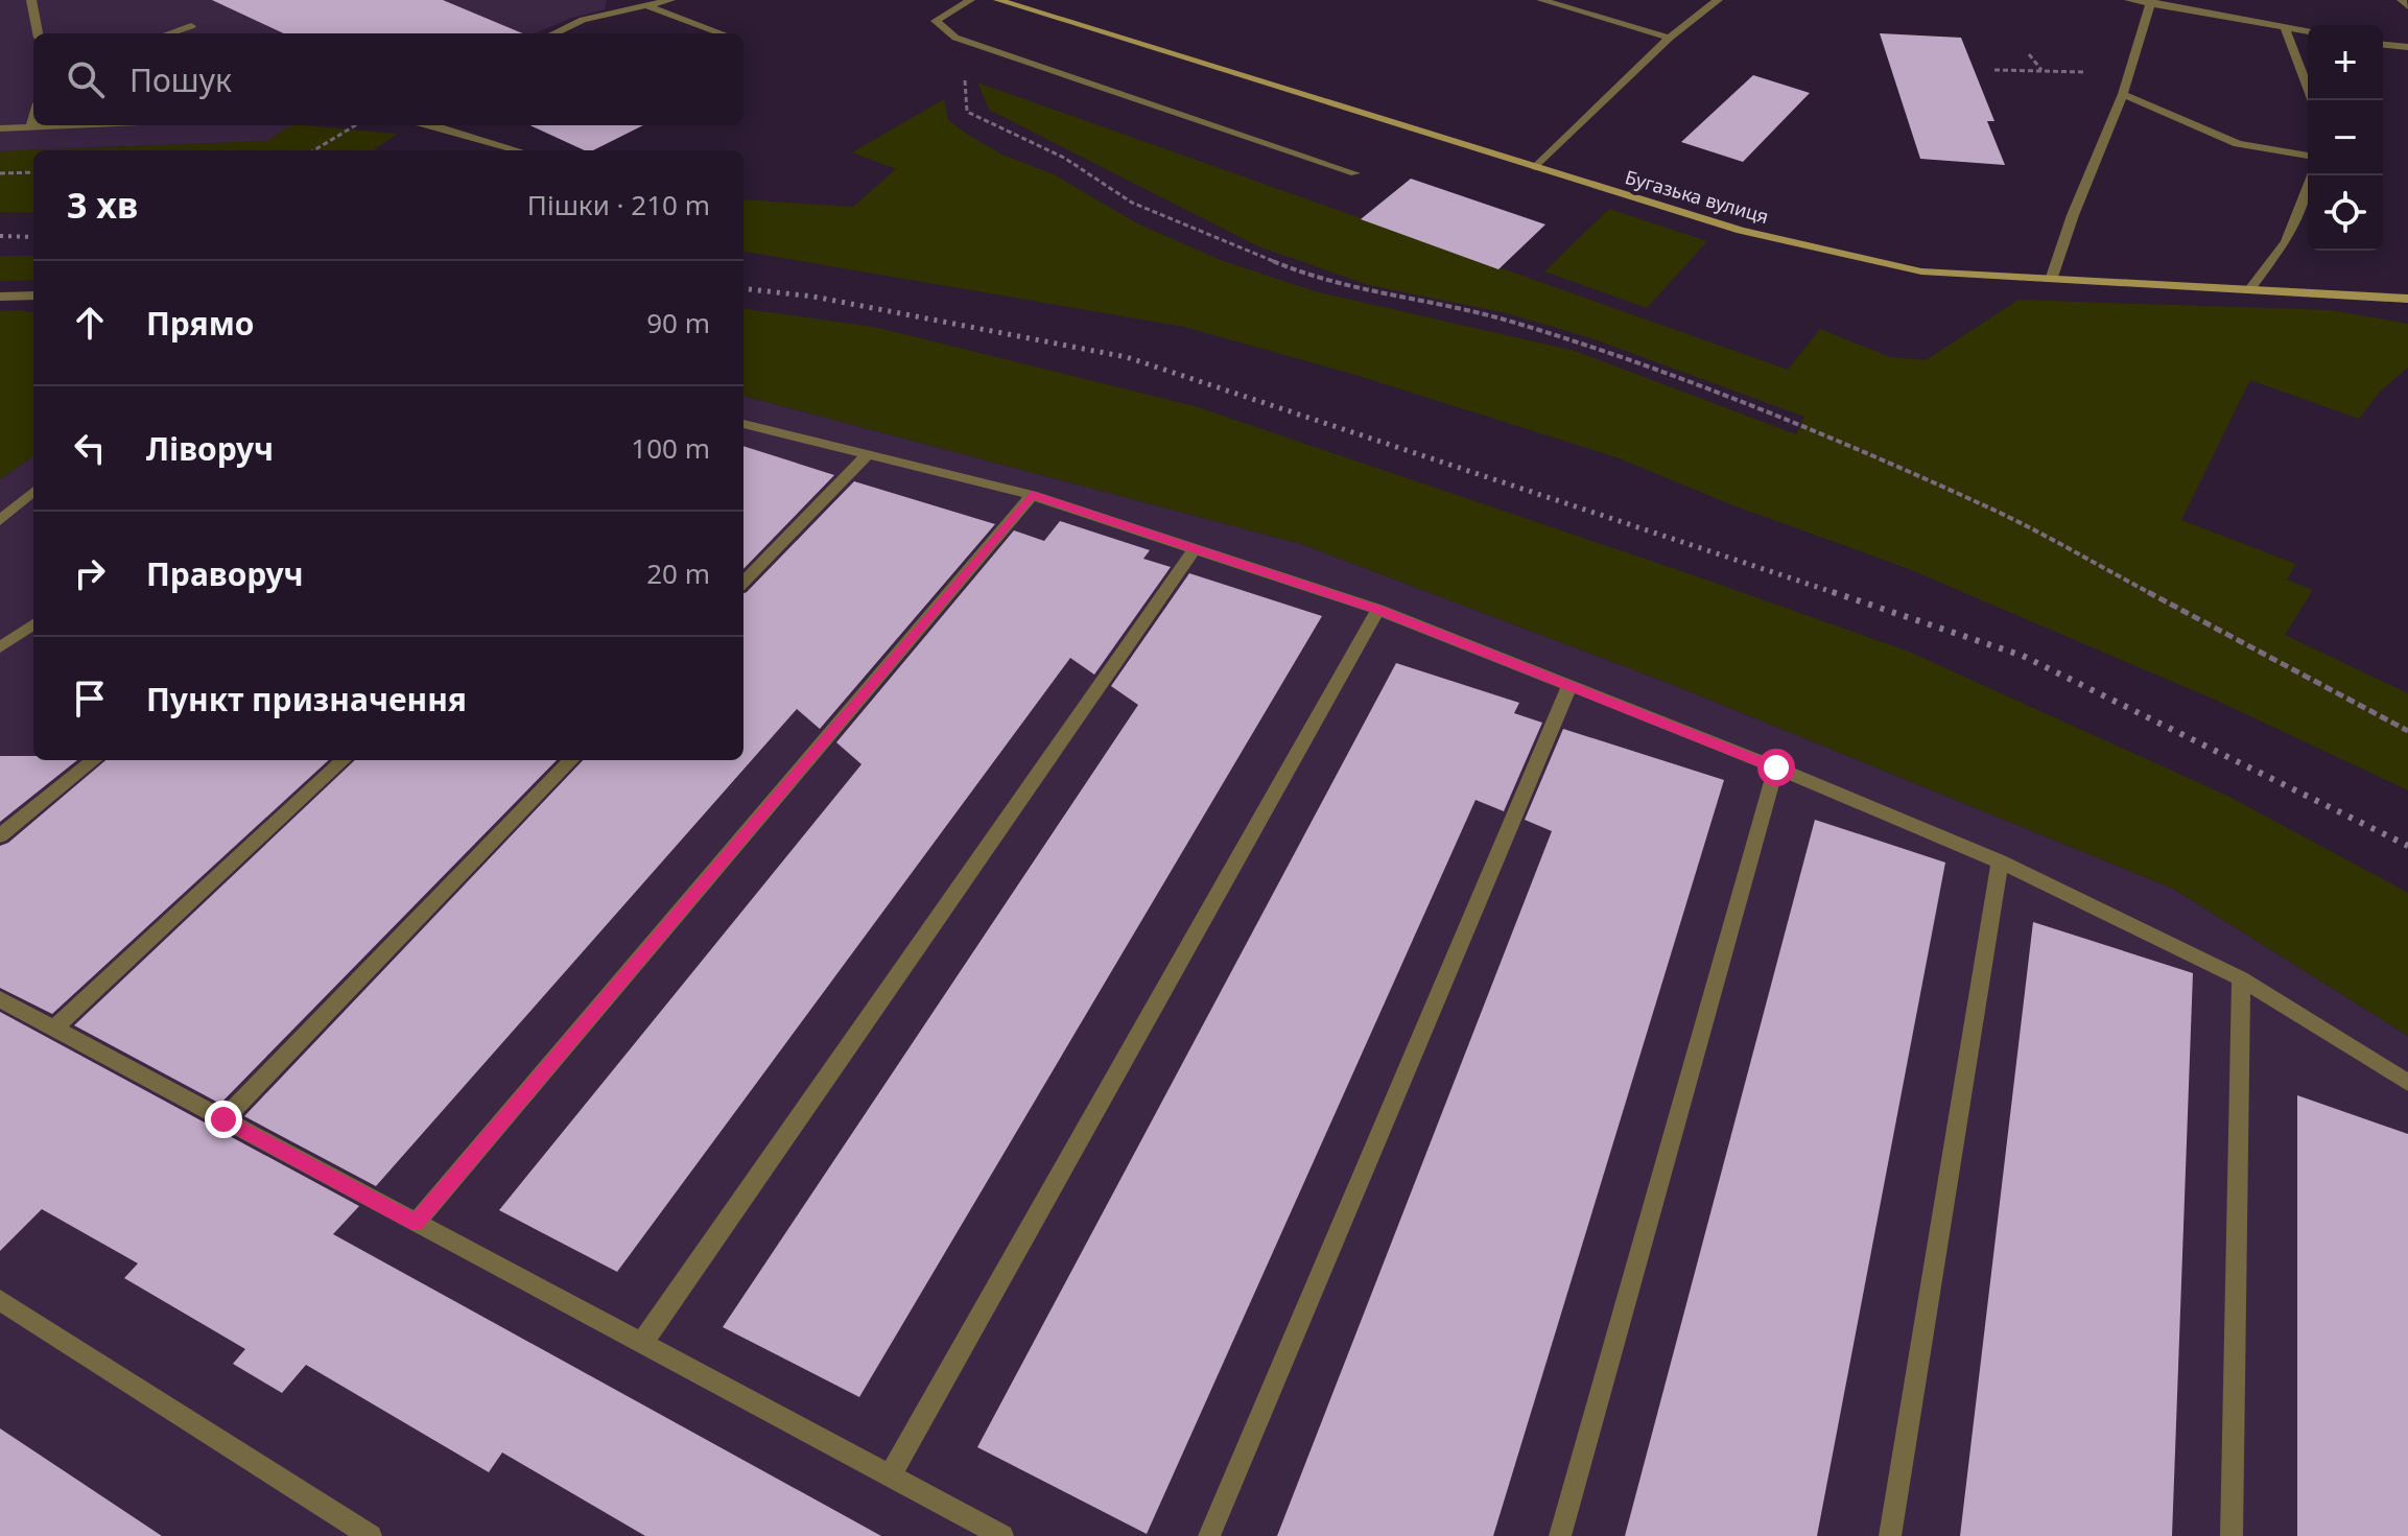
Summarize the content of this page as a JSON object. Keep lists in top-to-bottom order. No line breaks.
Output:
{"streets":{"street":["Бугазька вулиця"]},"page":{"map_buttons":["+","−"],"search":"Пошук","heading":["3 хв","Пішки · 210 m"],"list":[["Прямо","90 m"],["Ліворуч","100 m"],["Праворуч","20 m"],"Пункт призначення"]}}
